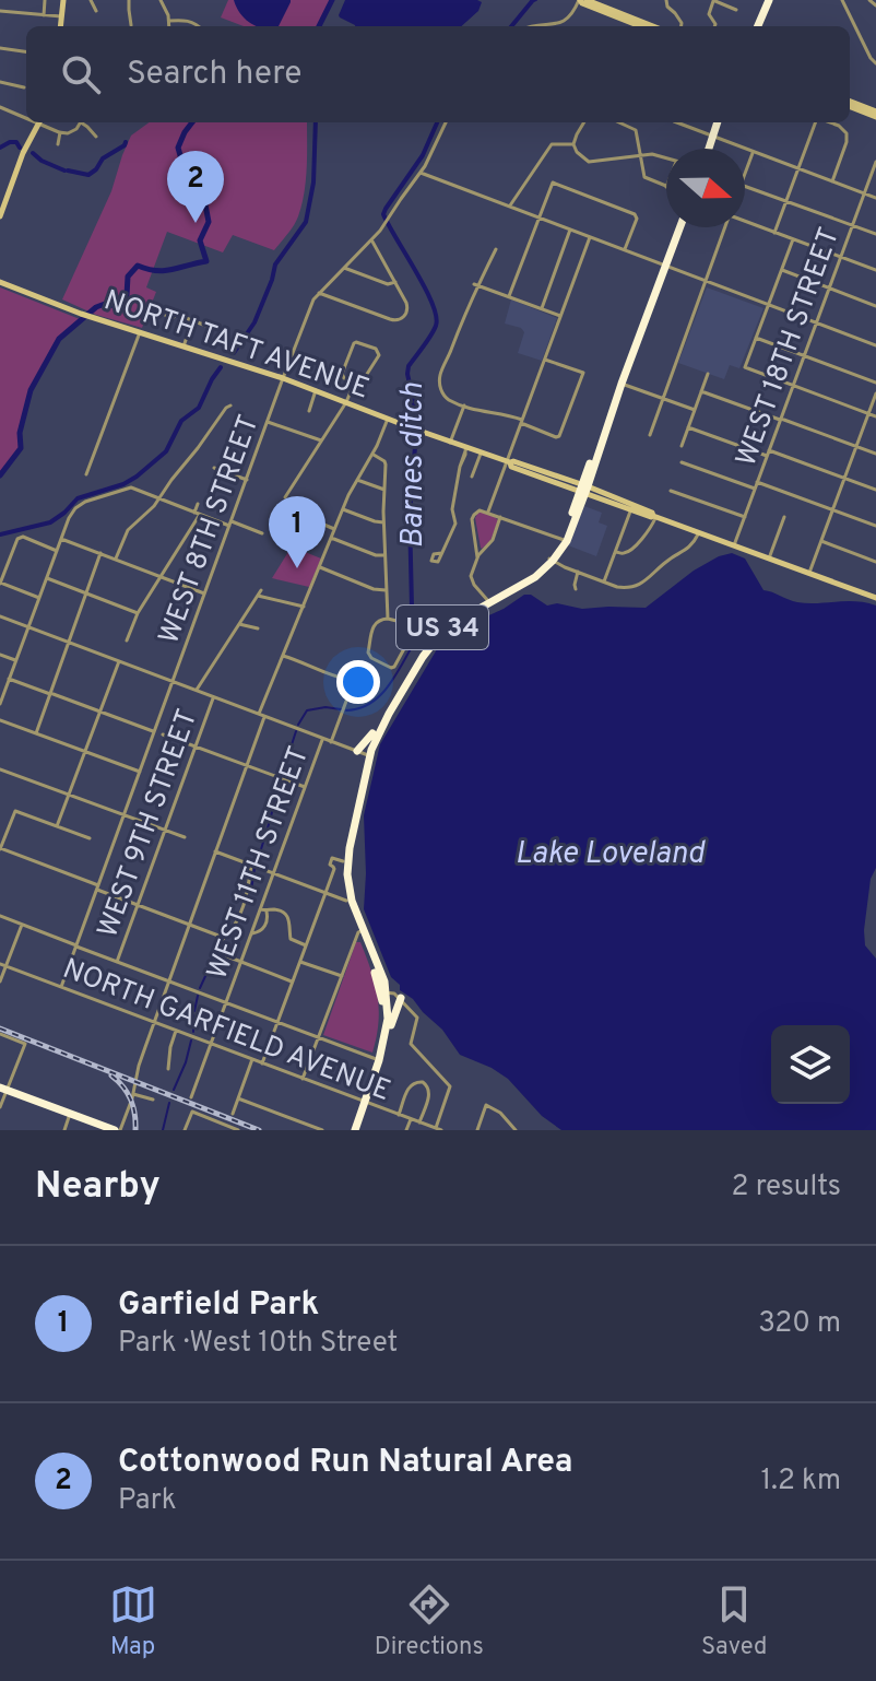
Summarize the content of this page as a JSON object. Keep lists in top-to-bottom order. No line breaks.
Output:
{"streets":{"highway":["US 34"],"main road":["NORTH TAFT AVENUE"],"street":["WEST 18TH STREET","WEST 8TH STREET","WEST 9TH STREET","WEST 11TH STREET","NORTH GARFIELD AVENUE"]},"crossings":[["NORTH TAFT AVENUE","WEST 18TH STREET"],["NORTH TAFT AVENUE","WEST 8TH STREET"],["NORTH TAFT AVENUE","US 34"],["WEST 8TH STREET","NORTH GARFIELD AVENUE"],["US 34","NORTH GARFIELD AVENUE"],["WEST 11TH STREET","NORTH GARFIELD AVENUE"]],"water":["Barnes ditch","Lake Loveland"],"north":"right","page":{"search":"Search here","pins":["2","1"],"heading":["Nearby","2 results"],"list":[{"mark":"1","name":"Garfield Park","note":"Park · West 10th Street","value":"320 m"},{"mark":"2","name":"Cottonwood Run Natural Area","note":"Park","value":"1.2 km"}],"nav":["Map","Directions","Saved"]}}
